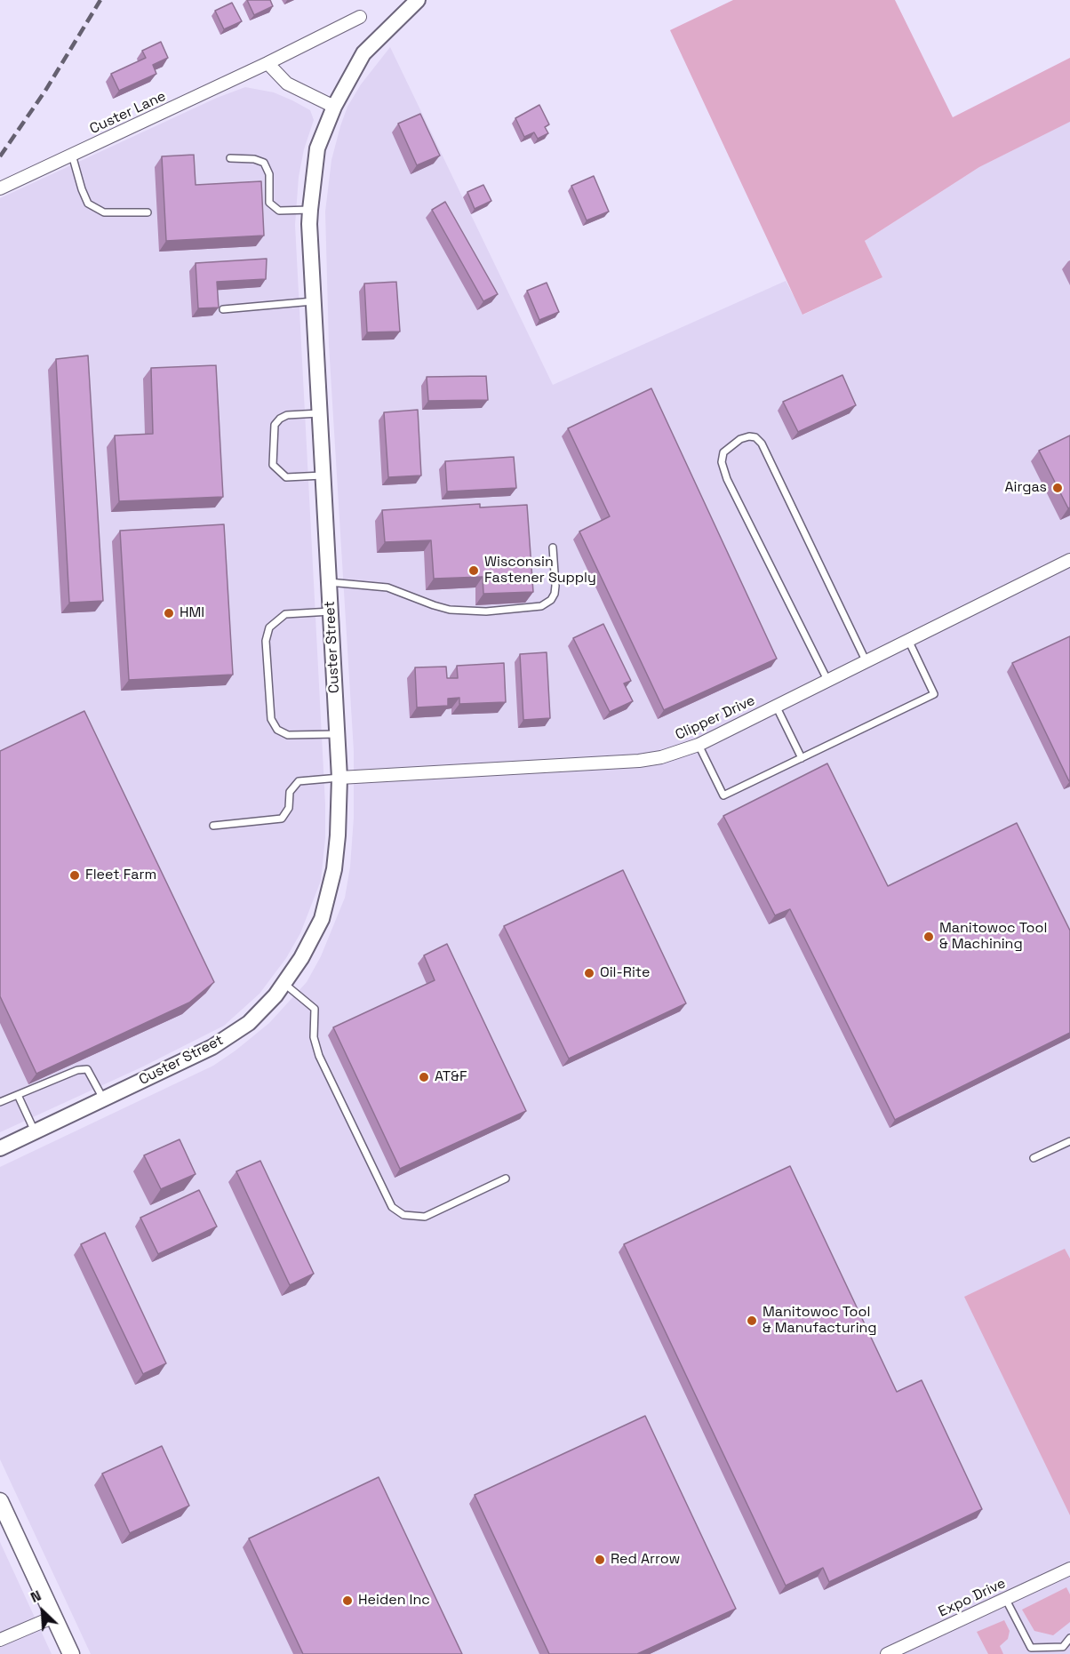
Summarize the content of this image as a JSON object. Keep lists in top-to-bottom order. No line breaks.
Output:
{"streets":{"street":["Custer Lane","Custer Street","Clipper Drive","Expo Drive"]},"crossings":[["Custer Street","Clipper Drive"]],"places":["Airgas","Wisconsin Fastener Supply","HMI","Fleet Farm","Manitowoc Tool & Machining","Oil-Rite","AT&F","Manitowoc Tool & Manufacturing","Red Arrow","Heiden Inc"],"north":"top left"}
